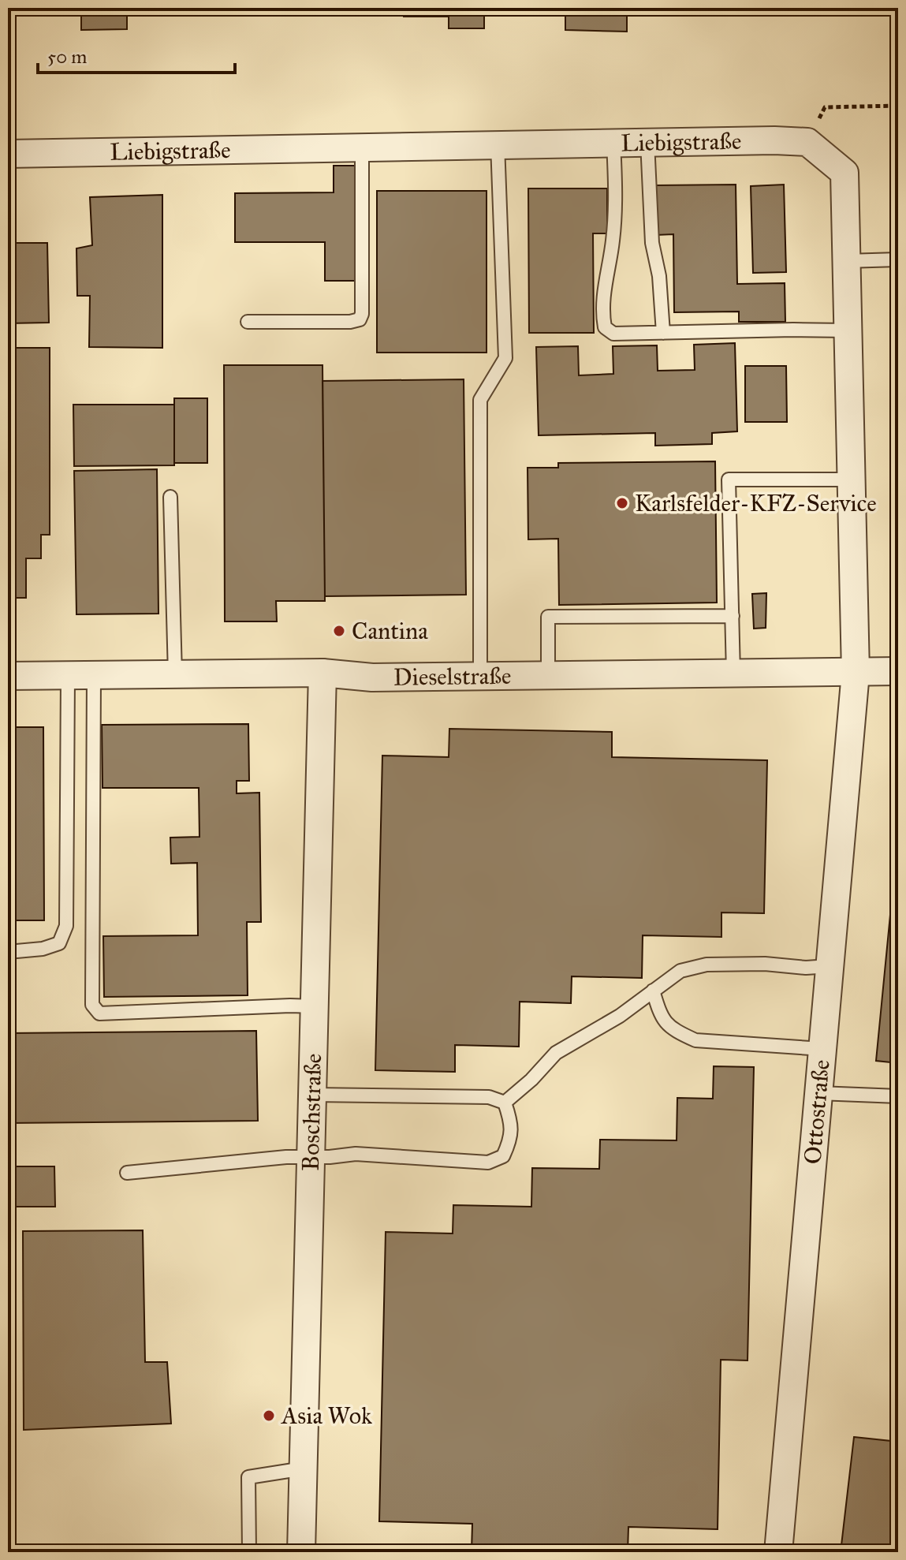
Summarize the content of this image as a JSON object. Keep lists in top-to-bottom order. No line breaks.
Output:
{"streets":{"street":["Liebigstraße","Dieselstraße","Boschstraße","Ottostraße"]},"crossings":[["Dieselstraße","Boschstraße"],["Dieselstraße","Ottostraße"]],"places":["Karlsfelder-KFZ-Service","Cantina","Asia Wok"],"scale_bar":"50 m"}
